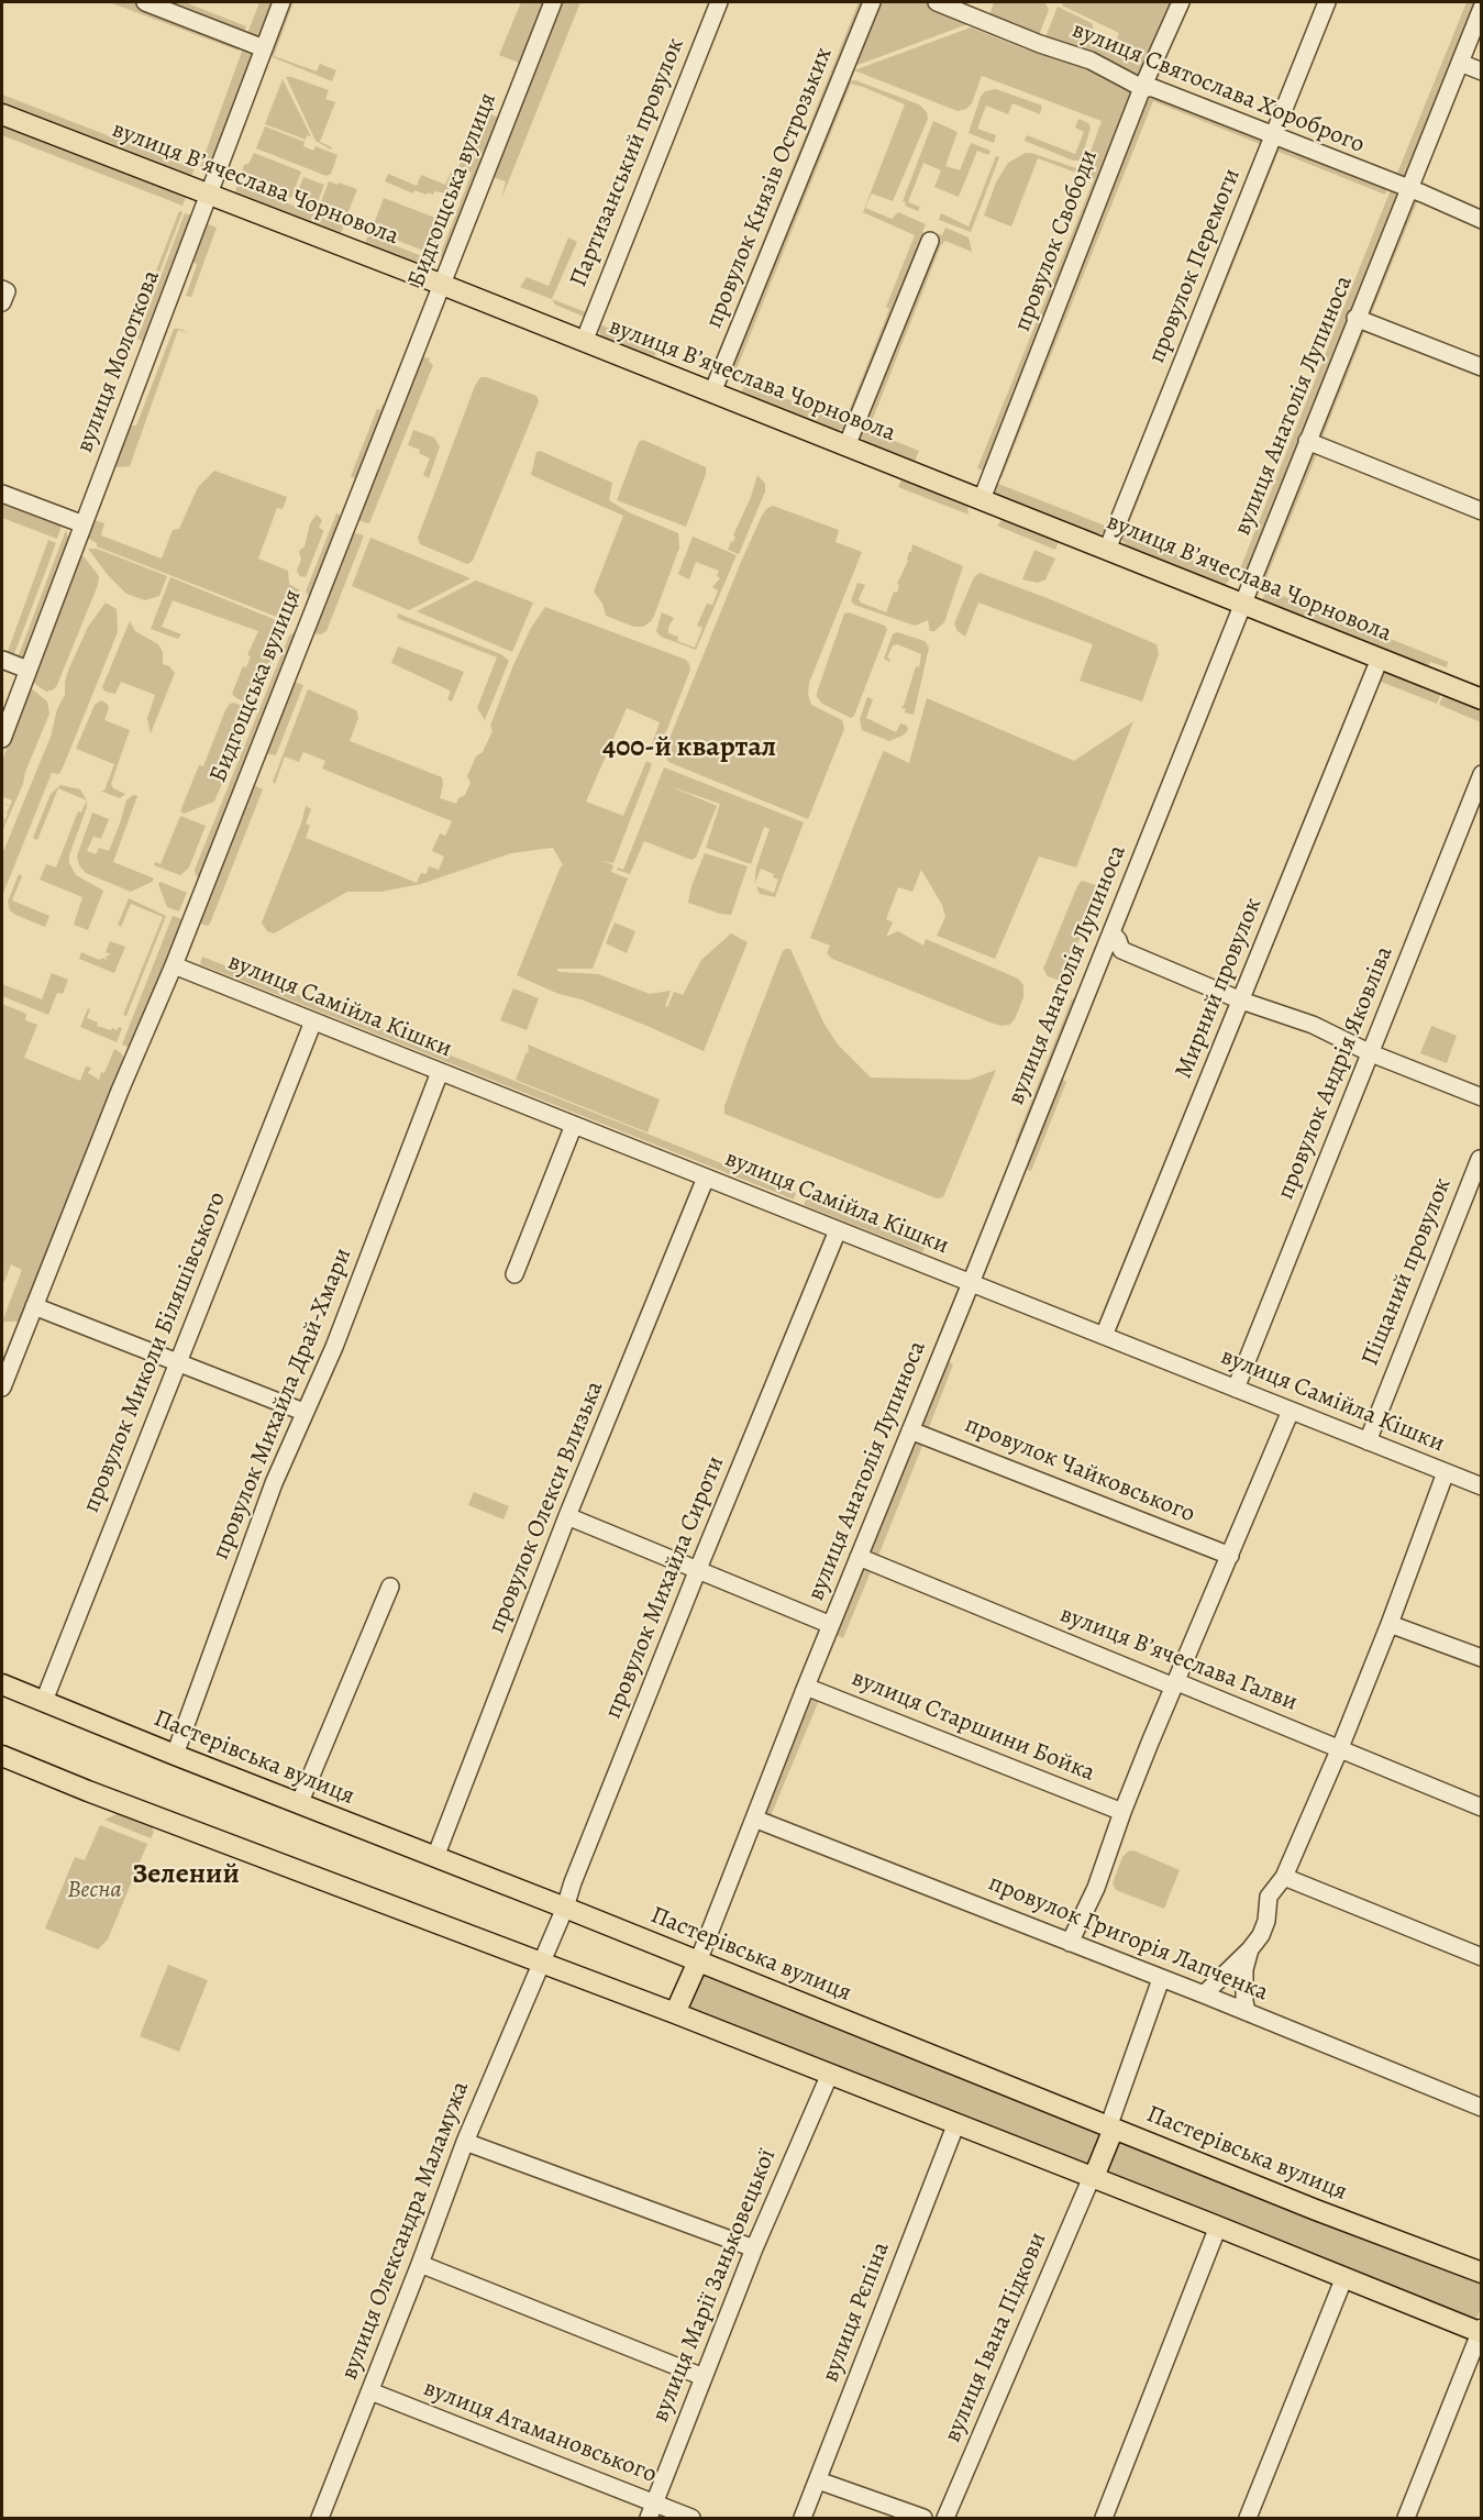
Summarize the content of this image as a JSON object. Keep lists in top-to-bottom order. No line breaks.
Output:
{"streets":{"main road":["вулиця Вʼячеслава Чорновола","Пастерівська вулиця"],"street":["вулиця Святослава Хороброго","Партизанський провулок","провулок Князів Острозьких","Бидгощська вулиця","провулок Свободи","провулок Перемоги","вулиця Молоткова","вулиця Анатолія Лупиноса","Мирний провулок","вулиця Самійла Кішки","провулок Андрія Яковліва","Піщаний провулок","провулок Миколи Біляшівського","провулок Михайла Драй-Хмари","провулок Чайковського","провулок Олекси Влизька","провулок Михайла Сироти","вулиця Вʼячеслава Галви","вулиця Старшини Бойка","провулок Григорія Лапченка","вулиця Олександра Маламужа","вулиця Марії Заньковецької","вулиця Рєпіна","вулиця Івана Підкови","вулиця Атамановського"]},"crossings":[["вулиця Святослава Хороброго","провулок Свободи"],["вулиця Святослава Хороброго","провулок Перемоги"],["вулиця Святослава Хороброго","вулиця Анатолія Лупиноса"],["Партизанський провулок","вулиця Вʼячеслава Чорновола"],["вулиця Вʼячеслава Чорновола","провулок Князів Острозьких"],["вулиця Вʼячеслава Чорновола","Бидгощська вулиця"],["вулиця Вʼячеслава Чорновола","провулок Свободи"],["вулиця Вʼячеслава Чорновола","провулок Перемоги"],["вулиця Вʼячеслава Чорновола","вулиця Молоткова"],["вулиця Вʼячеслава Чорновола","вулиця Анатолія Лупиноса"],["вулиця Вʼячеслава Чорновола","Мирний провулок"],["Бидгощська вулиця","вулиця Самійла Кішки"],["вулиця Анатолія Лупиноса","вулиця Самійла Кішки"],["вулиця Анатолія Лупиноса","провулок Чайковського"],["вулиця Анатолія Лупиноса","вулиця Вʼячеслава Галви"],["вулиця Анатолія Лупиноса","вулиця Старшини Бойка"],["вулиця Анатолія Лупиноса","Пастерівська вулиця"],["вулиця Анатолія Лупиноса","провулок Григорія Лапченка"],["Мирний провулок","вулиця Самійла Кішки"],["вулиця Самійла Кішки","провулок Андрія Яковліва"],["вулиця Самійла Кішки","Піщаний провулок"],["вулиця Самійла Кішки","провулок Миколи Біляшівського"],["вулиця Самійла Кішки","провулок Михайла Драй-Хмари"],["вулиця Самійла Кішки","провулок Олекси Влизька"],["вулиця Самійла Кішки","провулок Михайла Сироти"],["провулок Миколи Біляшівського","Пастерівська вулиця"],["провулок Михайла Драй-Хмари","Пастерівська вулиця"],["провулок Олекси Влизька","Пастерівська вулиця"],["провулок Михайла Сироти","Пастерівська вулиця"],["провулок Михайла Сироти","вулиця Олександра Маламужа"],["вулиця Олександра Маламужа","вулиця Атамановського"],["вулиця Марії Заньковецької","вулиця Атамановського"]],"districts":["400-й квартал","Зелений"],"parks":["Весна"]}
